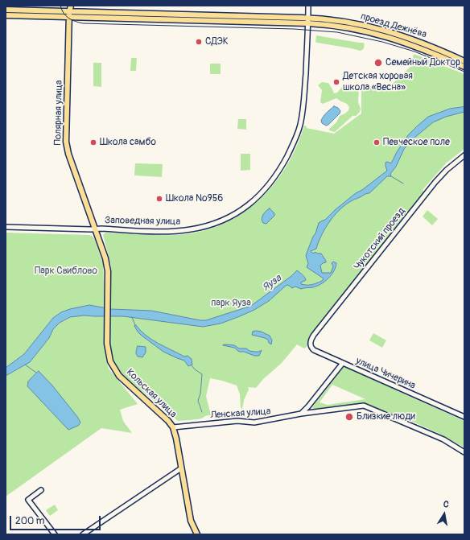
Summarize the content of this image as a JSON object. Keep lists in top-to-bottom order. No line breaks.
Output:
{"streets":{"main road":["проезд Дежнёва","Полярная улица","Кольская улица"],"street":["Заповедная улица","Чукотский проезд","улица Чичерина","Ленская улица"]},"crossings":[["проезд Дежнёва","Полярная улица"],["проезд Дежнёва","Заповедная улица"],["Полярная улица","Заповедная улица"],["Полярная улица","Кольская улица"],["Чукотский проезд","улица Чичерина"],["Кольская улица","Ленская улица"]],"water":["Яуза"],"parks":["Парк Свиблово","парк Яуза"],"places":["СДЭК","Семейный Доктор","Детская хоровая школа «Весна»","Школа самбо","Певческое поле","Школа №956","Близкие люди"],"scale_bar":"200 m","north":"top"}
